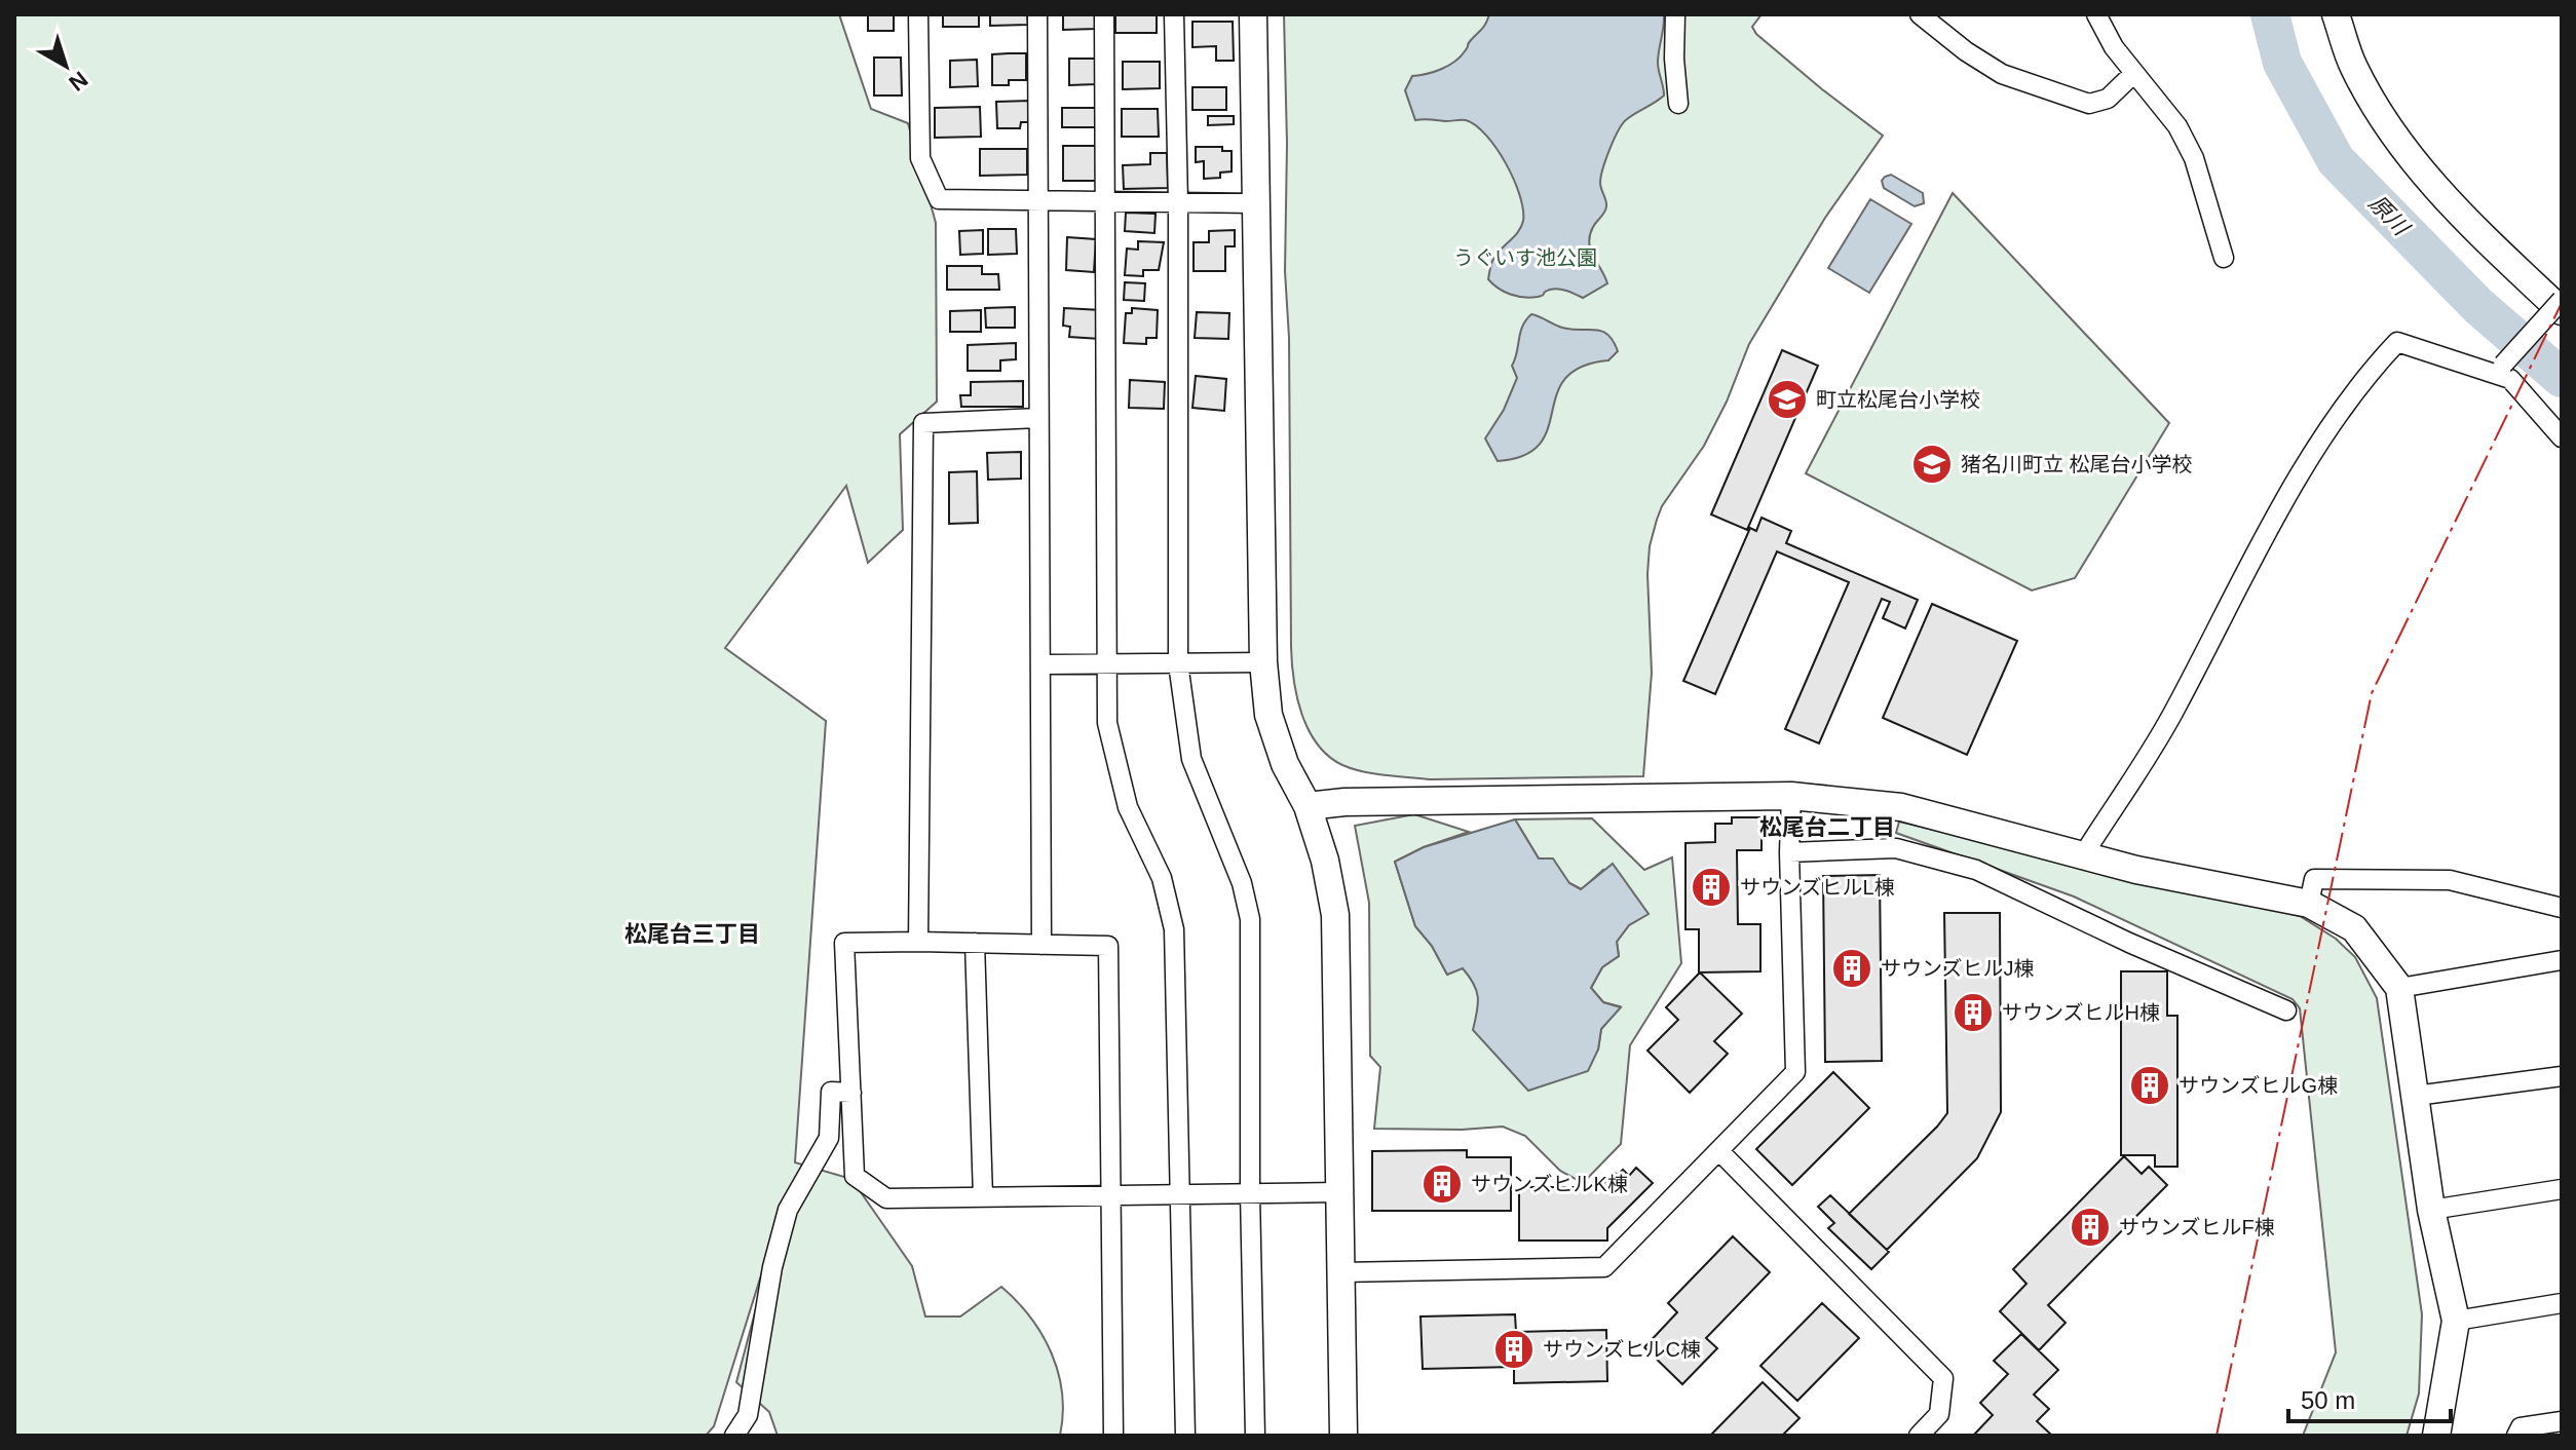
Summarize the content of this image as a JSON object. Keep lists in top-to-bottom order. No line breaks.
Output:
{"districts":["松尾台二丁目","松尾台三丁目"],"water":["原川"],"parks":["うぐいす池公園"],"places":{"school or university":["町立松尾台小学校","猪名川町立 松尾台小学校"],"building":["サウンズヒルL棟","サウンズヒルJ棟","サウンズヒルH棟","サウンズヒルG棟","サウンズヒルK棟","サウンズヒルF棟","サウンズヒルC棟"]},"scale_bar":"50 m","north":"bottom right"}
